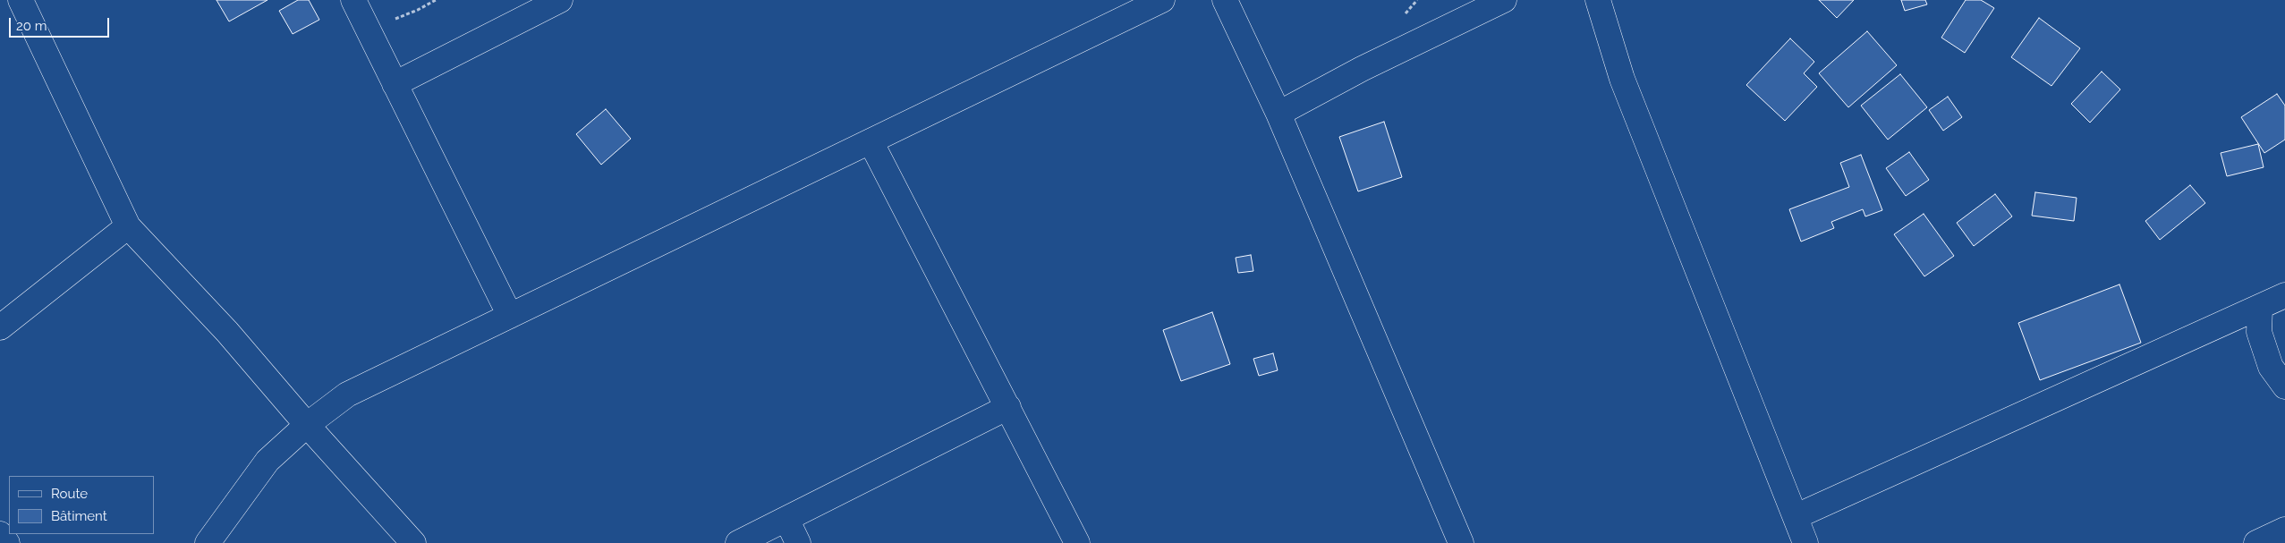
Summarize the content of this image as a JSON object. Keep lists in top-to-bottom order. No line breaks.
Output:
{"legend":["Route","Bâtiment"],"scale_bar":"20 m"}
